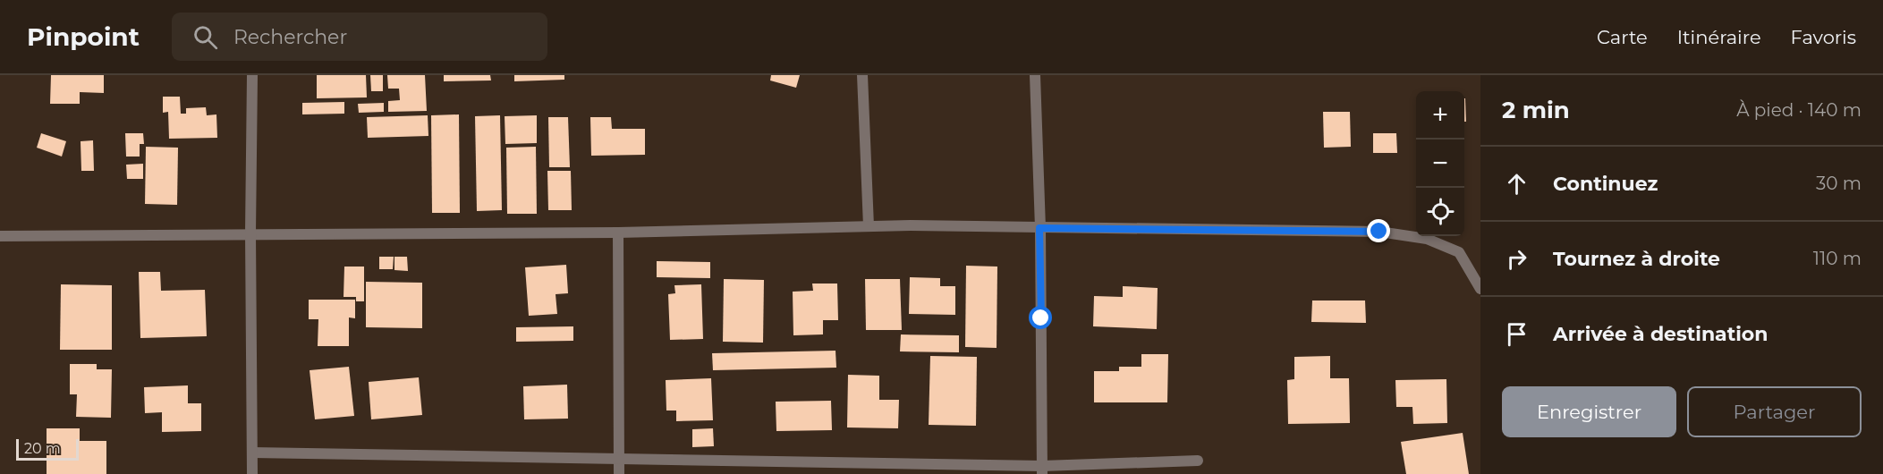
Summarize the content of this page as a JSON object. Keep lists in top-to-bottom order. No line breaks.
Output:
{"scale_bar":"20 m","page":{"header":"Pinpoint","search":"Rechercher","nav":["Carte","Itinéraire","Favoris"],"heading":["2 min","À pied · 140 m"],"map_buttons":["+","−"],"list":[["Continuez","30 m"],["Tournez à droite","110 m"],"Arrivée à destination"],"buttons":["Enregistrer","Partager"],"scale":"20 m"}}
